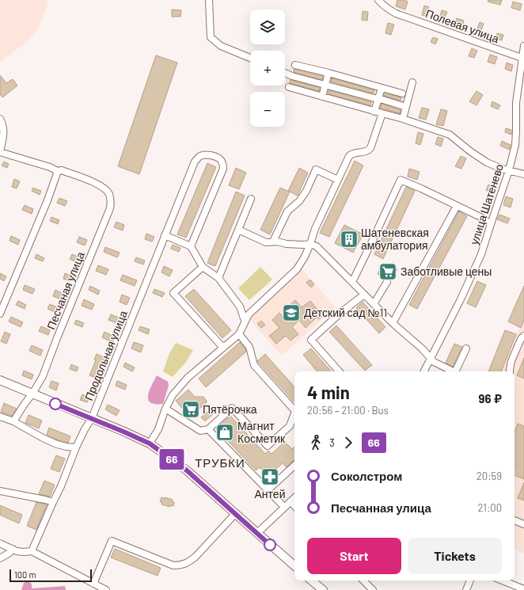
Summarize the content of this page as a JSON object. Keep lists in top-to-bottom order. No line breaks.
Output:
{"streets":{"street":["Полевая улица","улица Шатенево","Песчаная улица","Продольная улица"]},"crossings":[["Полевая улица","улица Шатенево"]],"districts":["ТРУБКИ"],"places":{"building":["Шатеневская амбулатория"],"supermarket":["Заботливые цены","Пятёрочка"],"school or university":["Детский сад №11"],"shop":["Магнит Косметик"],"pharmacy":["Антей"]},"lines":["bus line 66"],"scale_bar":"100 m","page":{"on_map":"66","map_buttons":["+","−"],"heading":["4 min","20:56 – 21:00 · Bus","96 ₽"],"legs":["3","66"],"list":[{"name":"Соколстром","value":"20:59"},{"name":"Песчанная улица","value":"21:00"}],"buttons":["Start","Tickets"],"scale":"100 m"}}
